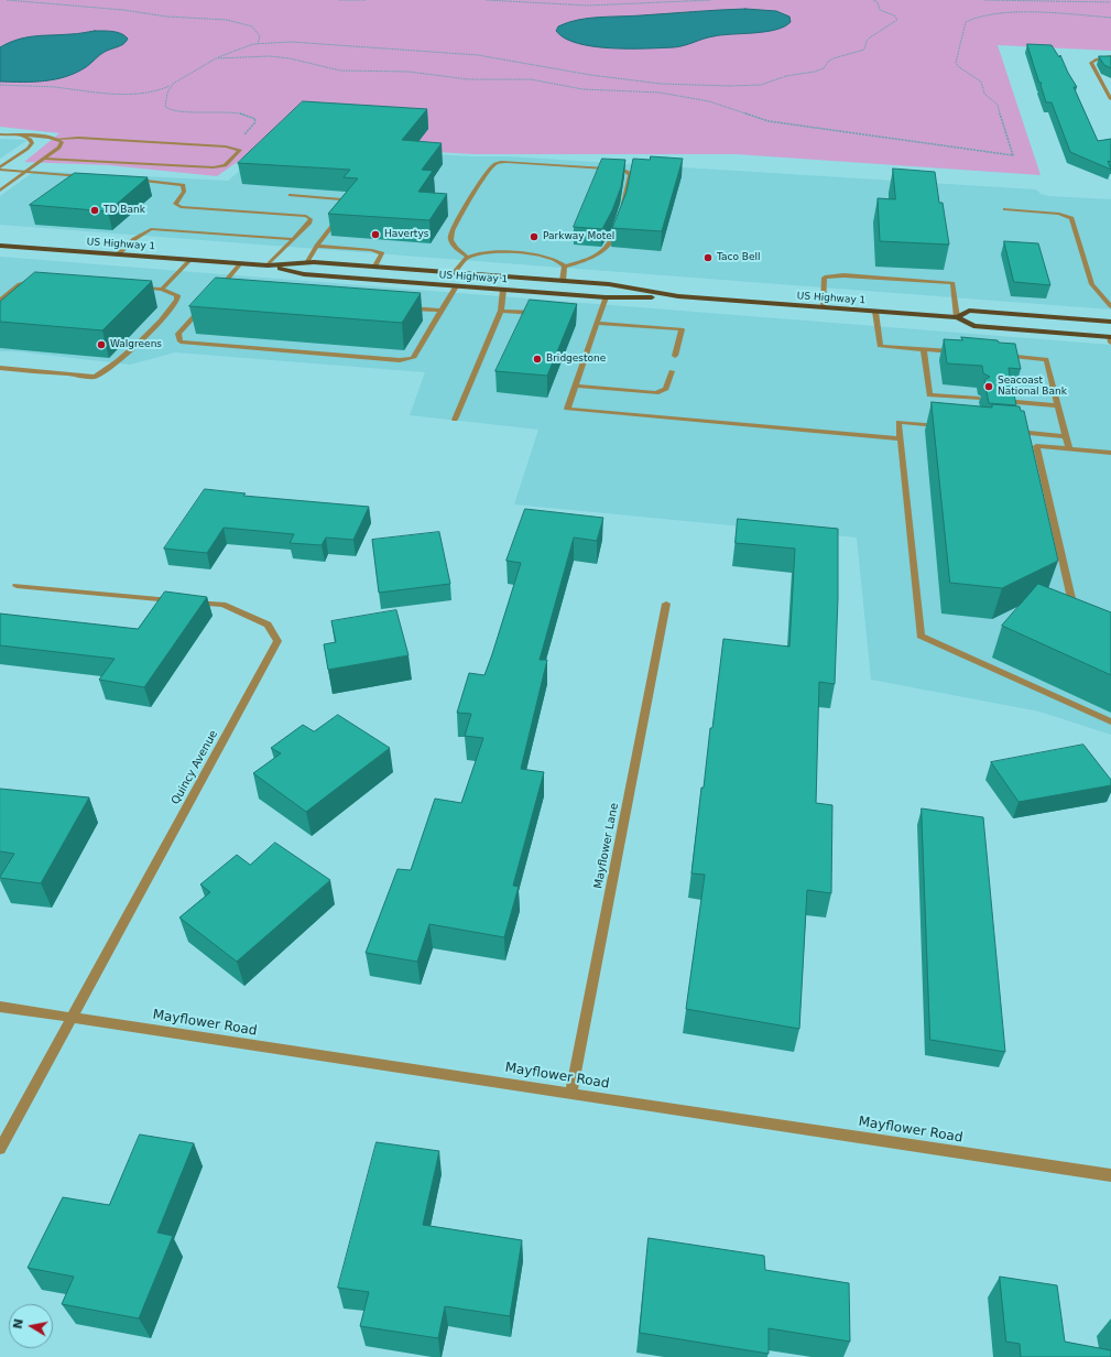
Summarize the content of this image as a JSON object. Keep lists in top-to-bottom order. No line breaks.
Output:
{"streets":{"main road":["US Highway 1"],"street":["Quincy Avenue","Mayflower Lane","Mayflower Road"]},"crossings":[["Quincy Avenue","Mayflower Road"],["Mayflower Lane","Mayflower Road"]],"places":["TD Bank","Havertys","Parkway Motel","Taco Bell","Walgreens","Bridgestone","Seacoast National Bank"],"north":"left"}
